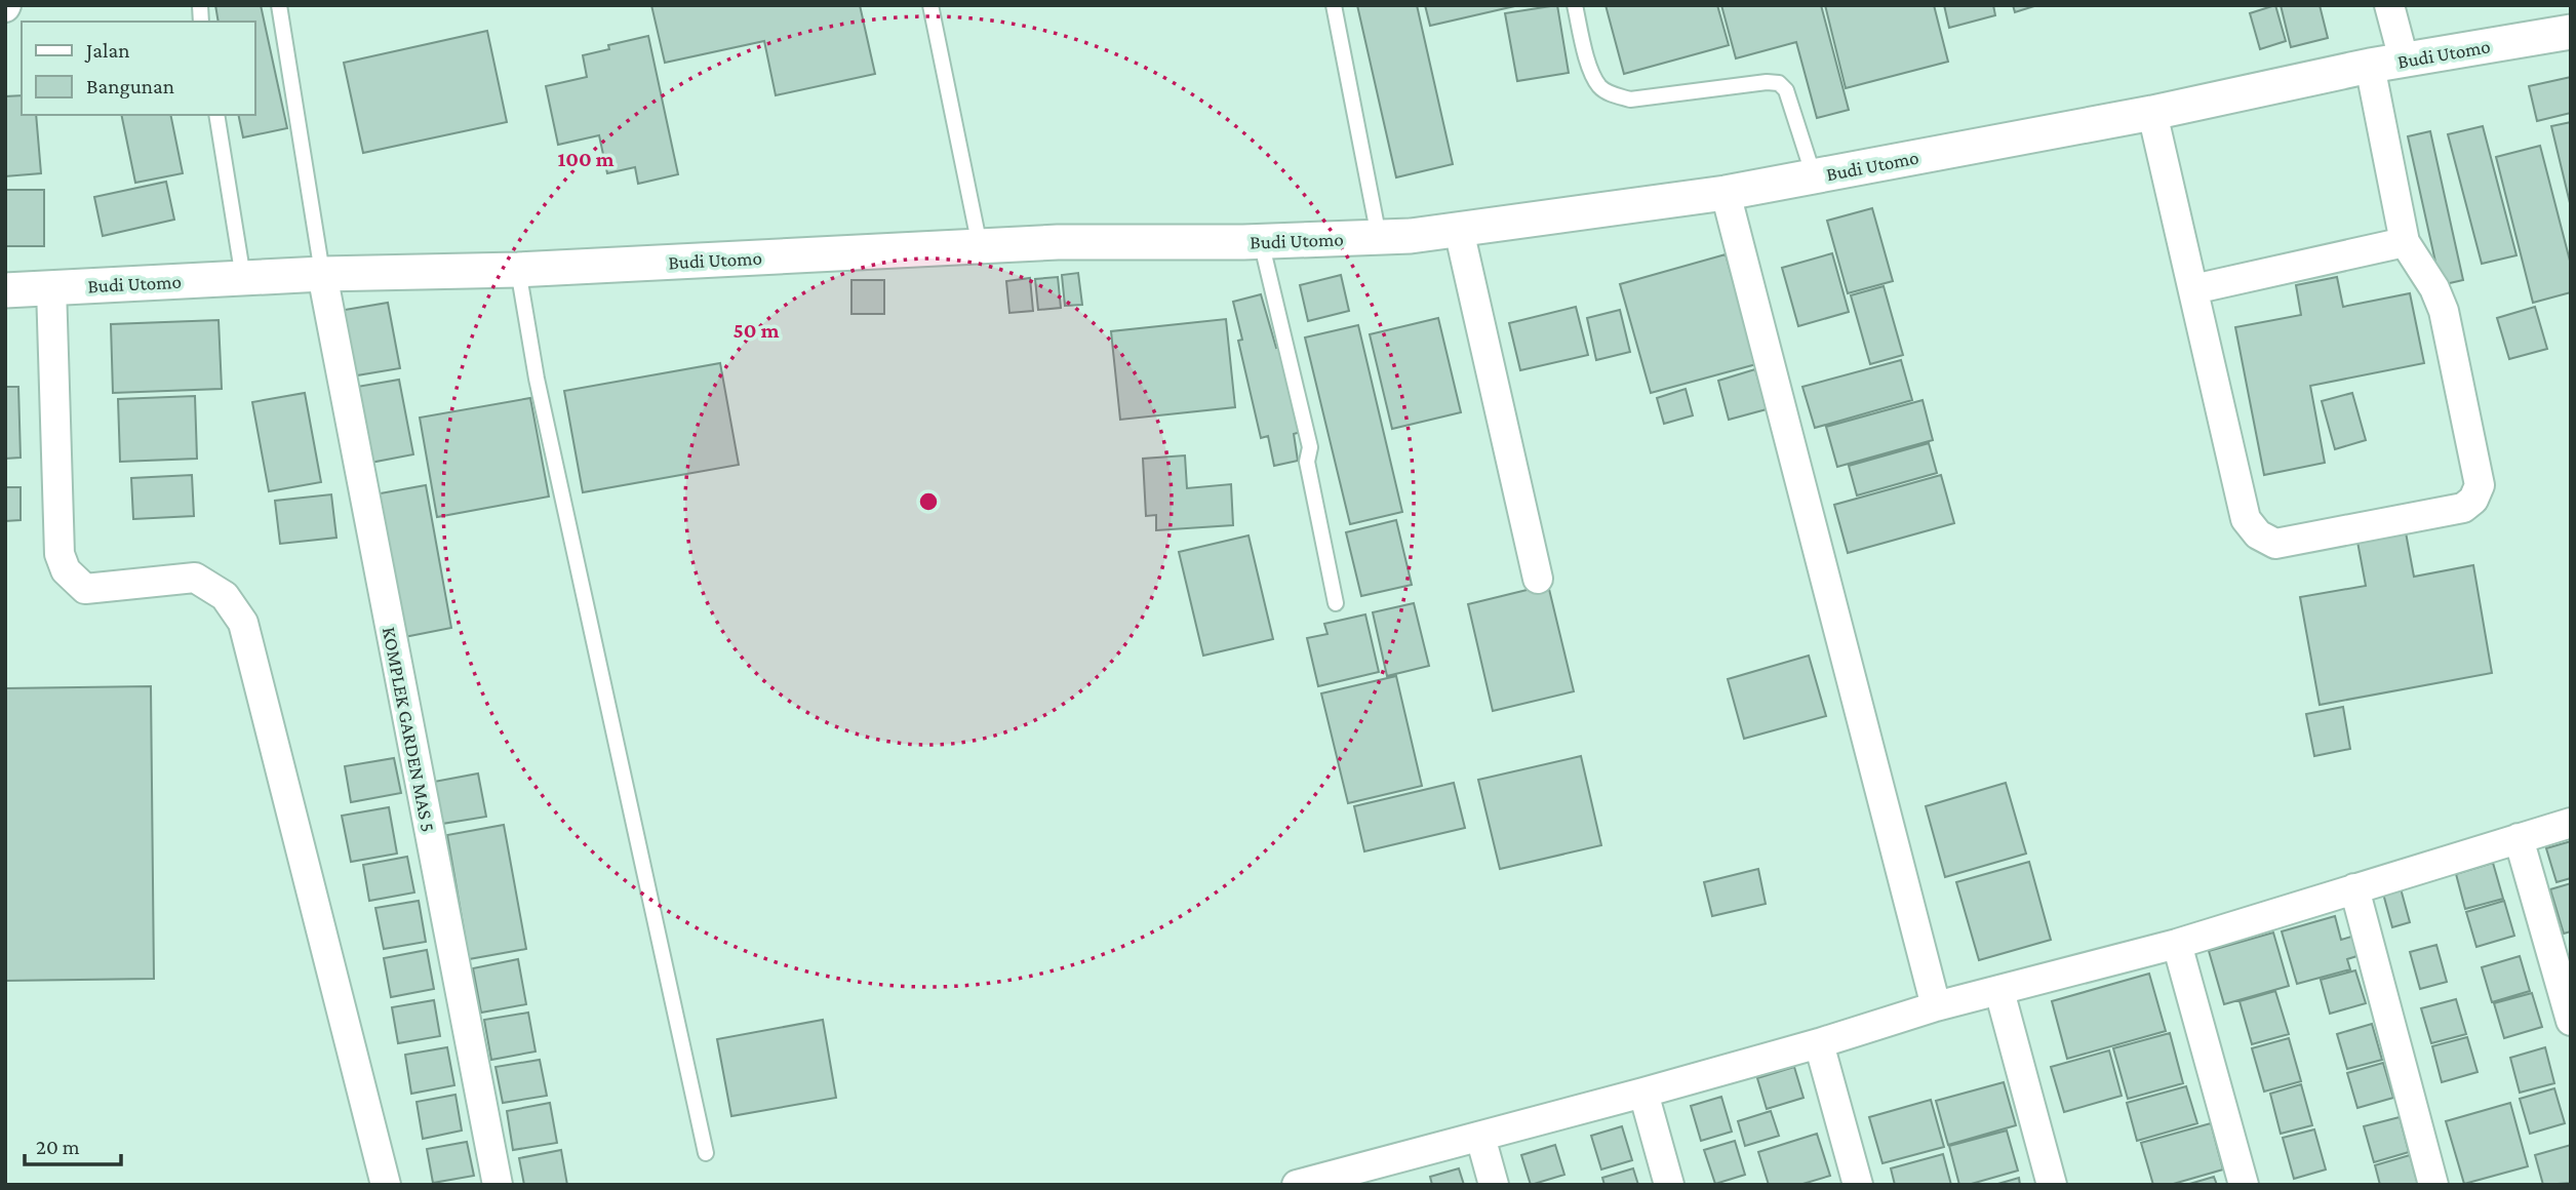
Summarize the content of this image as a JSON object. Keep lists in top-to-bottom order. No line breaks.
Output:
{"streets":{"street":["Budi Utomo","KOMPLEK GARDEN MAS 5"]},"crossings":[["Budi Utomo","KOMPLEK GARDEN MAS 5"]],"legend":["Jalan","Bangunan"],"scale_bar":"20 m","rings":["100 m","50 m"]}
